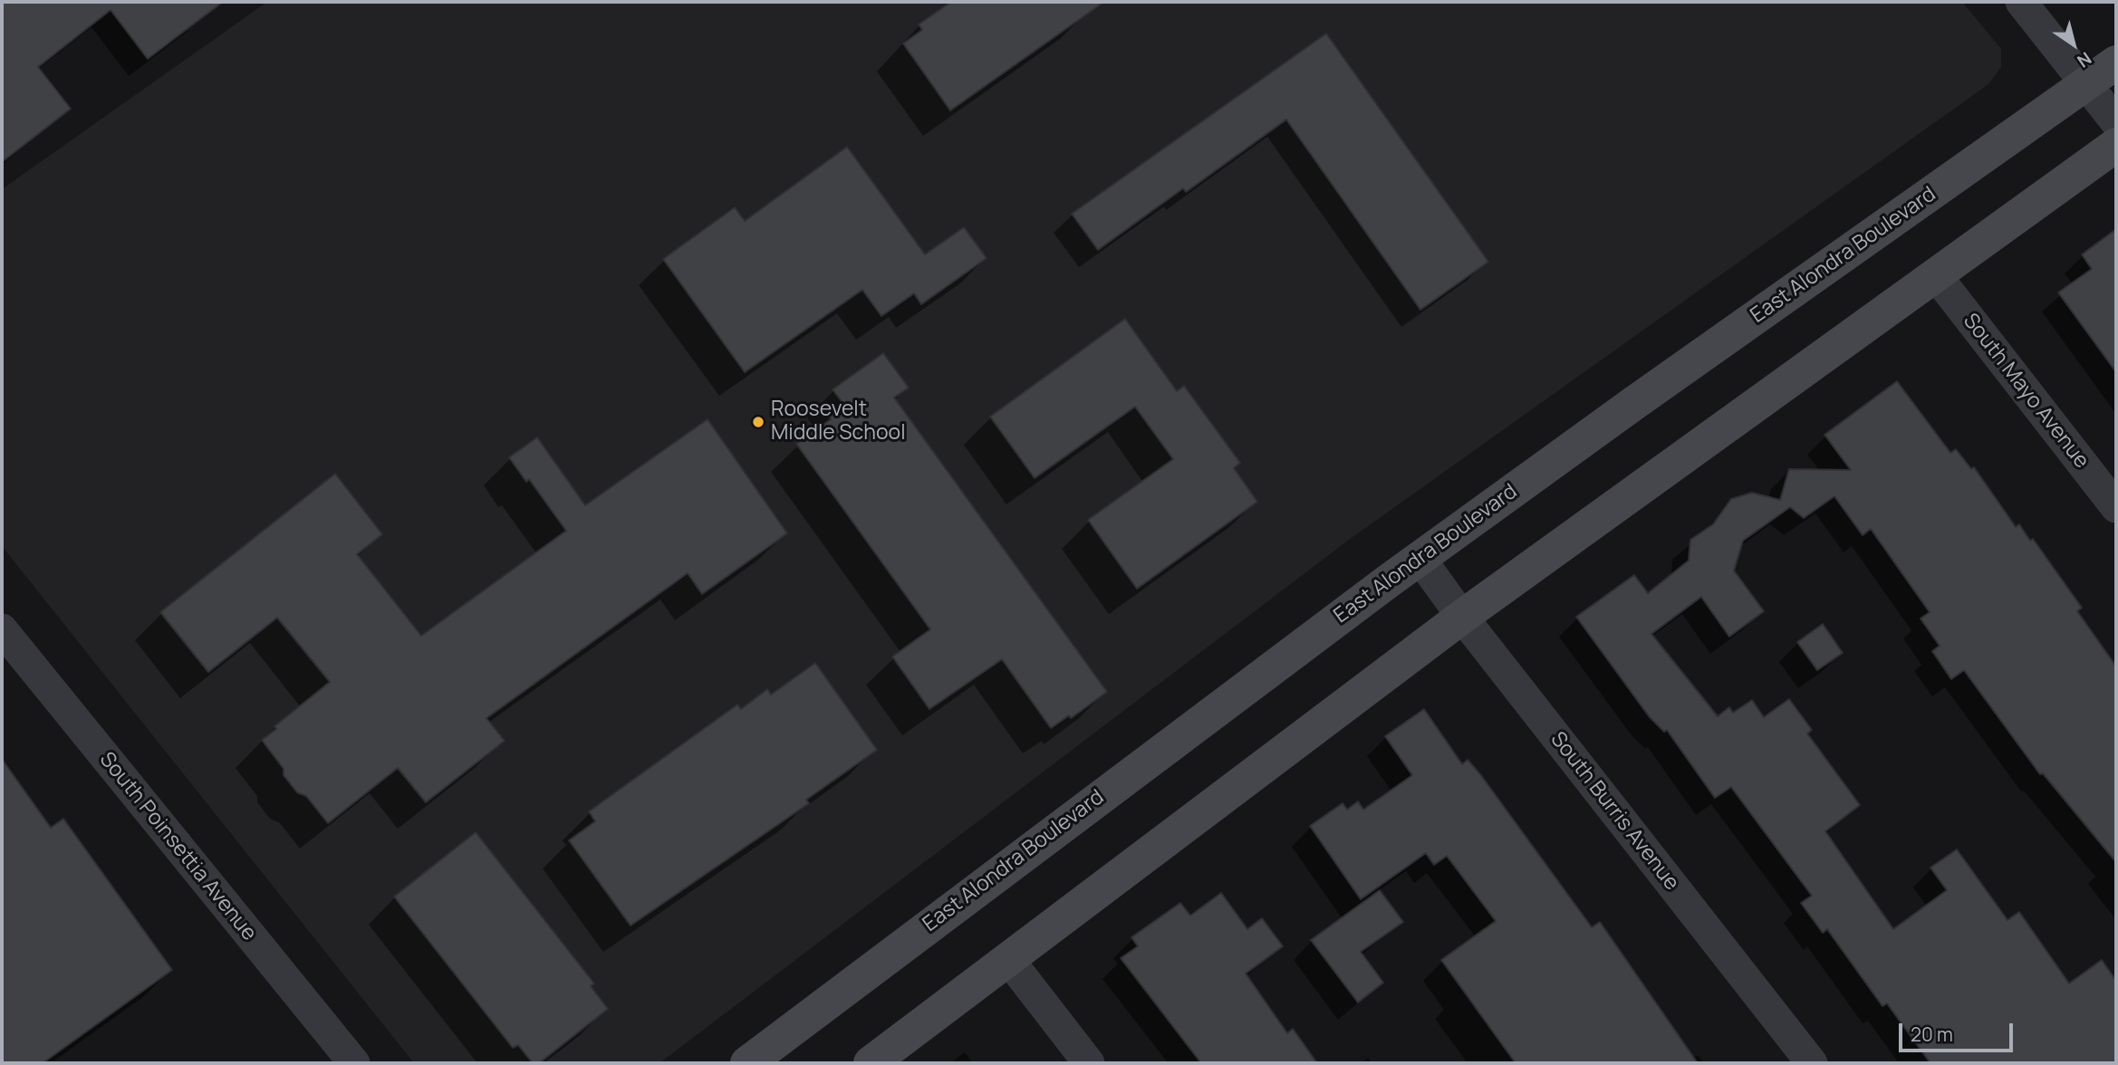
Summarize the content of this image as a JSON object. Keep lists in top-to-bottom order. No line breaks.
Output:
{"streets":{"main road":["East Alondra Boulevard"],"street":["South Mayo Avenue","South Burris Avenue","South Poinsettia Avenue"]},"crossings":[["East Alondra Boulevard","South Burris Avenue"]],"places":["Roosevelt Middle School"],"scale_bar":"20 m","north":"bottom right"}
